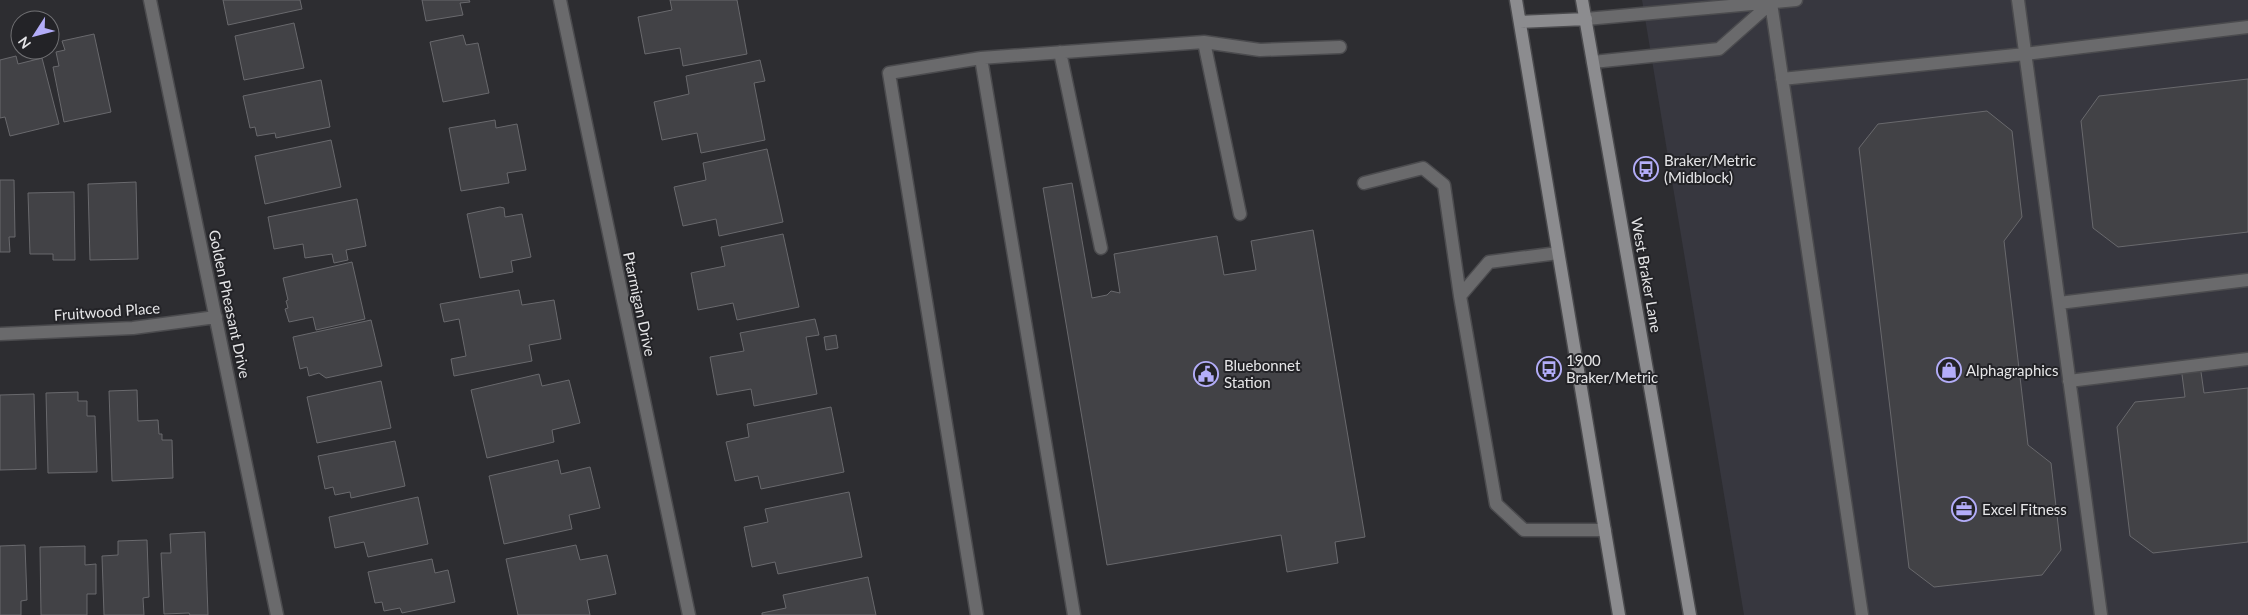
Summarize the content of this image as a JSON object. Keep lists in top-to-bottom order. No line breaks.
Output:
{"streets":{"main road":["West Braker Lane"],"street":["Golden Pheasant Drive","Ptarmigan Drive","Fruitwood Place"]},"crossings":[["Golden Pheasant Drive","Fruitwood Place"]],"places":{"bus stop":["Braker/Metric (Midblock)","1900 Braker/Metric"],"shop":["Alphagraphics"],"public building":["Bluebonnet Station"],"office":["Excel Fitness"]},"north":"bottom left"}
